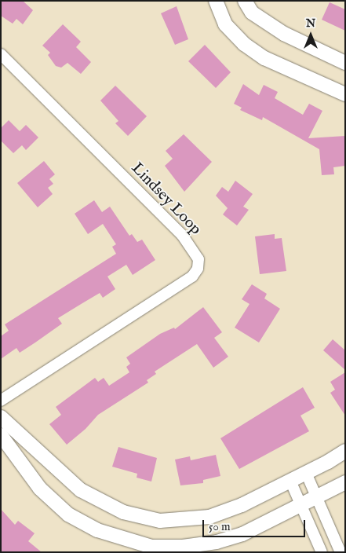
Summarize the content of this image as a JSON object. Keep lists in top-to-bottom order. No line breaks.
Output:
{"streets":{"street":["Lindsey Loop"]},"scale_bar":"50 m","north":"top"}
